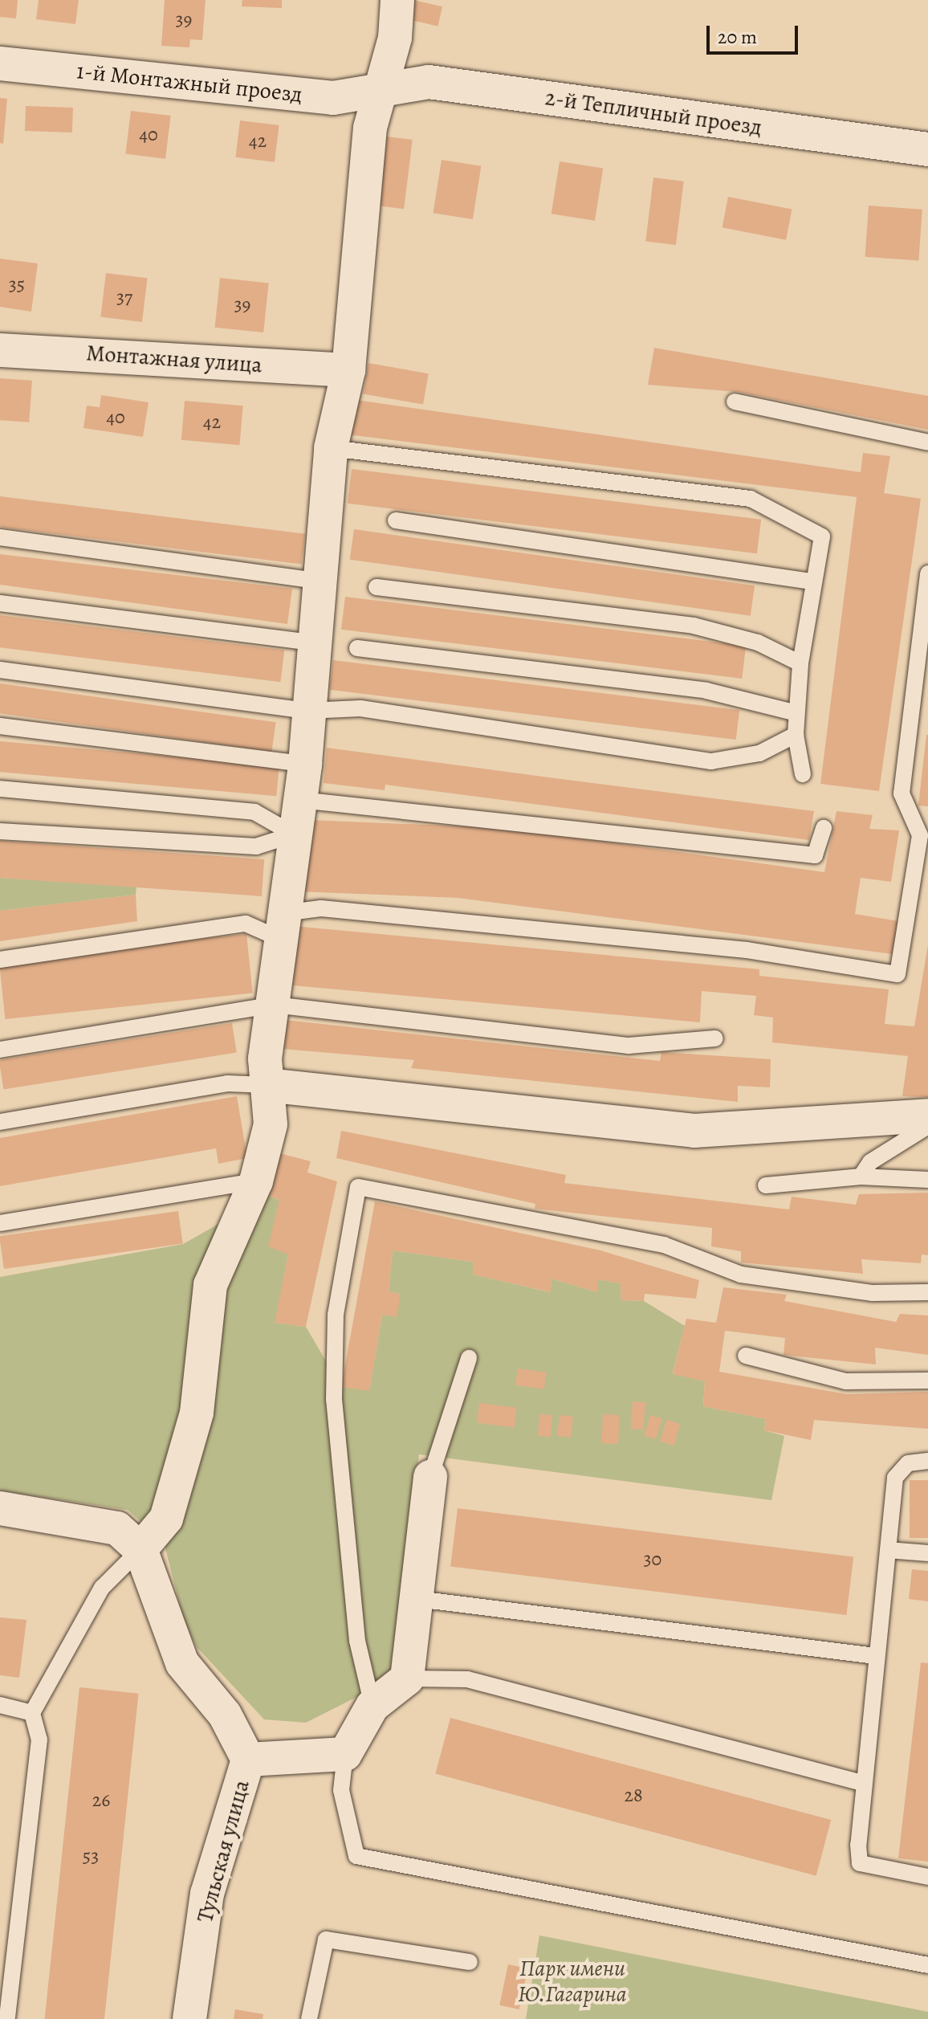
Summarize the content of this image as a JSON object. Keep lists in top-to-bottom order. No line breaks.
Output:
{"streets":{"street":["1-й Монтажный проезд","2-й Тепличный проезд","Монтажная улица","Тульская улица"]},"crossings":[["1-й Монтажный проезд","2-й Тепличный проезд"]],"parks":["Парк имени Ю.Гагарина"],"house_numbers":["39","40","42","35","37","39","40","42","30","28","26","53"],"scale_bar":"20 m"}
